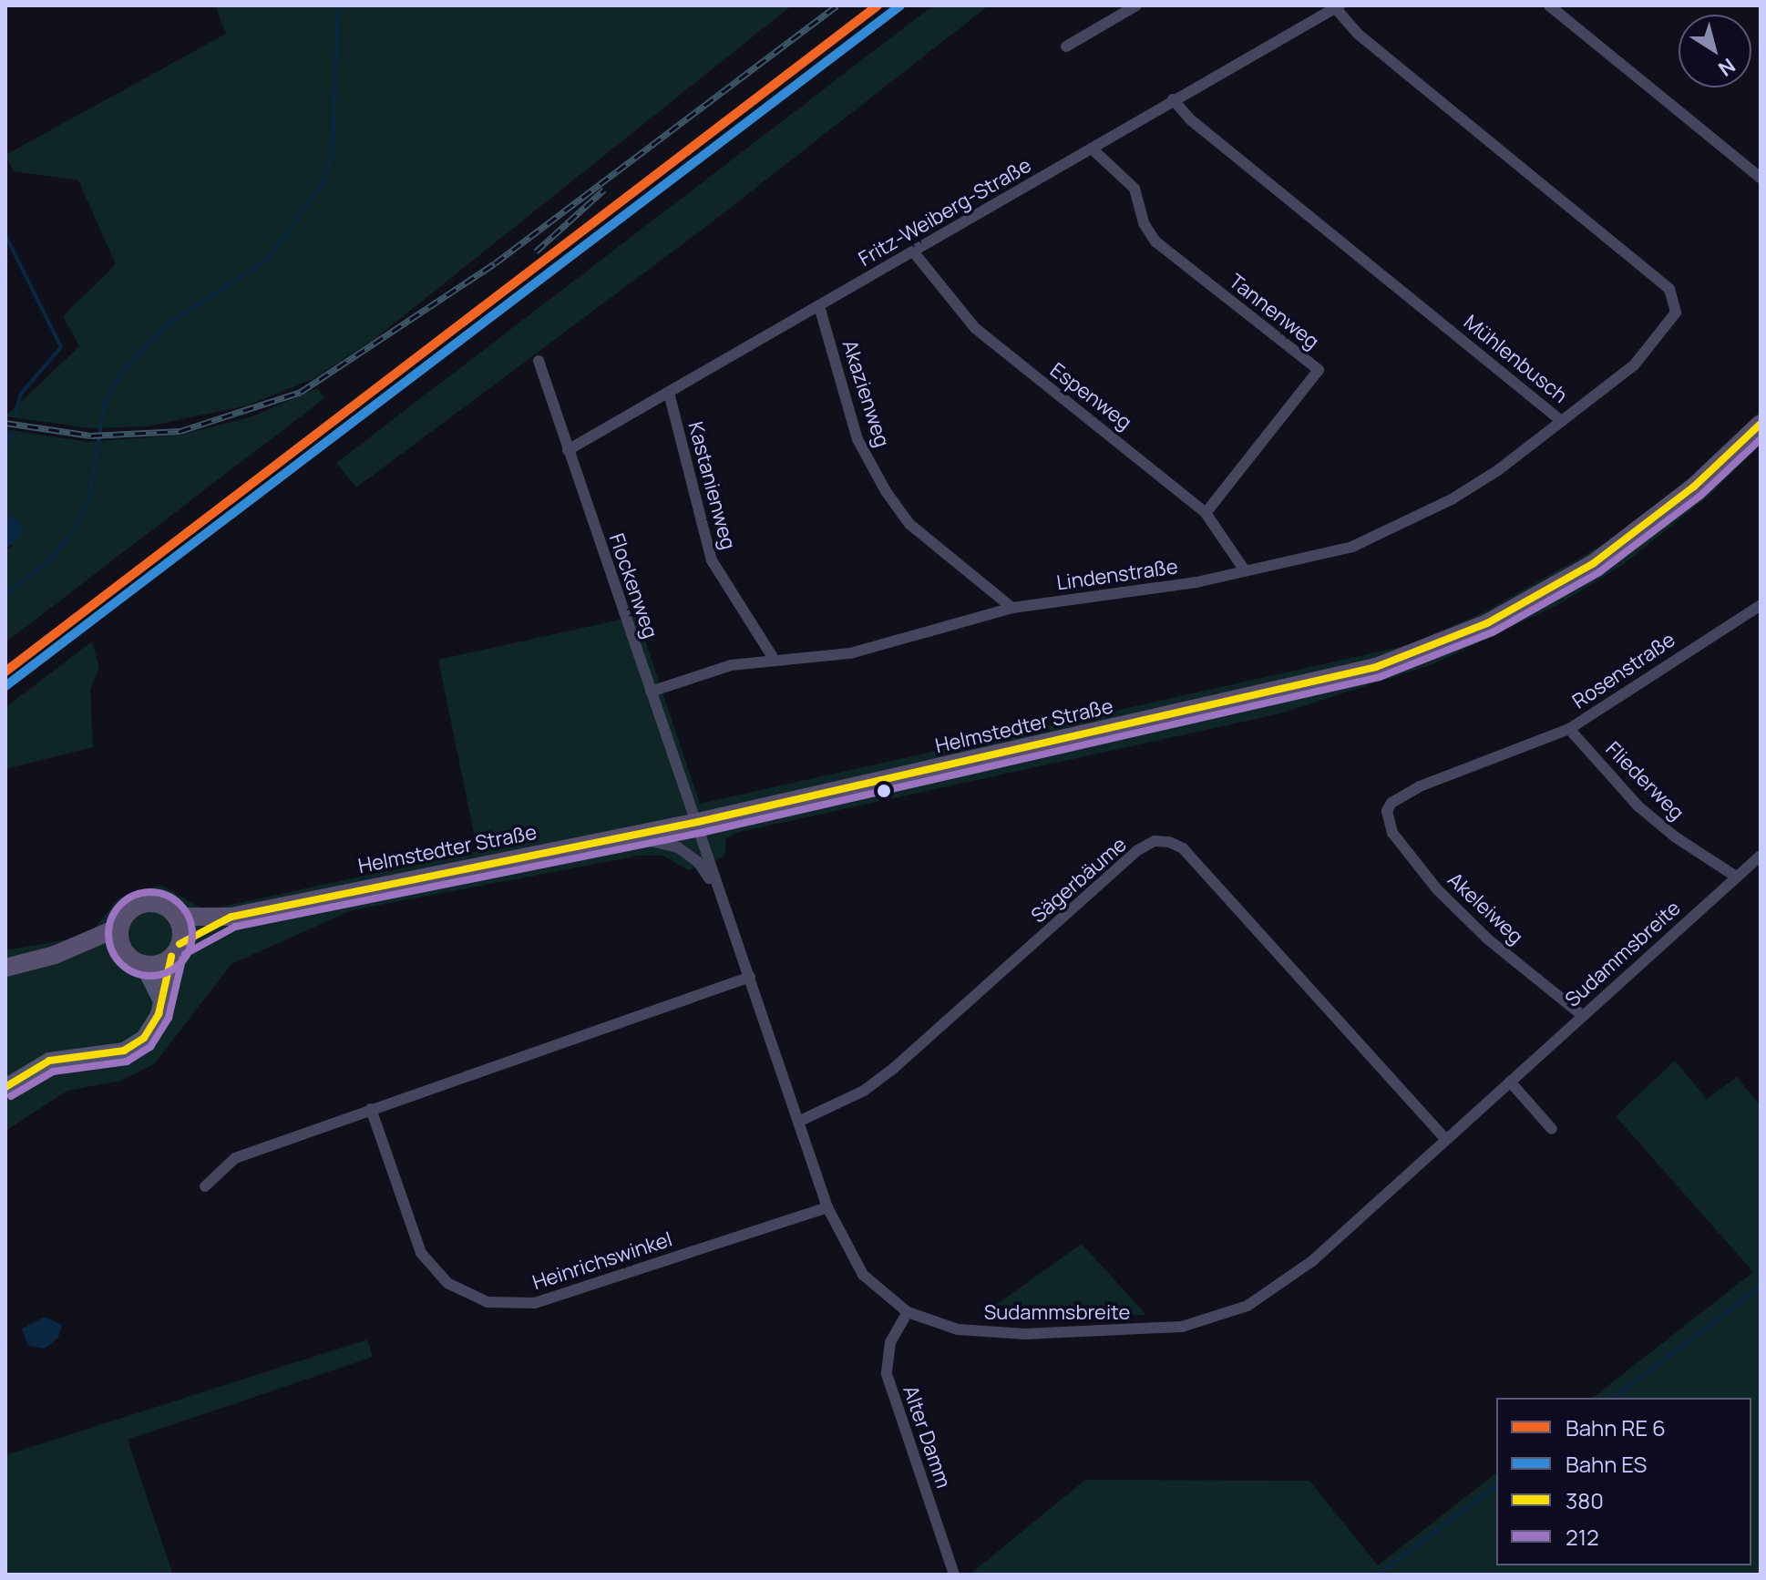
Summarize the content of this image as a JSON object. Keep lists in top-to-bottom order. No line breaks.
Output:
{"streets":{"main road":["Helmstedter Straße"],"street":["Fritz-Weiberg-Straße","Tannenweg","Mühlenbusch","Akazienweg","Espenweg","Kastanienweg","Lindenstraße","Flockenweg","Rosenstraße","Fliederweg","Sägerbäume","Akeleiweg","Sudammsbreite","Heinrichswinkel","Alter Damm"]},"crossings":[["Fritz-Weiberg-Straße","Tannenweg"],["Fritz-Weiberg-Straße","Mühlenbusch"],["Fritz-Weiberg-Straße","Akazienweg"],["Fritz-Weiberg-Straße","Espenweg"],["Fritz-Weiberg-Straße","Kastanienweg"],["Fritz-Weiberg-Straße","Flockenweg"],["Tannenweg","Espenweg"],["Mühlenbusch","Lindenstraße"],["Akazienweg","Lindenstraße"],["Espenweg","Lindenstraße"],["Kastanienweg","Lindenstraße"],["Lindenstraße","Flockenweg"],["Flockenweg","Helmstedter Straße"],["Flockenweg","Sudammsbreite"],["Rosenstraße","Fliederweg"],["Rosenstraße","Akeleiweg"],["Helmstedter Straße","Sudammsbreite"],["Fliederweg","Sudammsbreite"],["Sägerbäume","Sudammsbreite"],["Akeleiweg","Sudammsbreite"],["Sudammsbreite","Heinrichswinkel"],["Sudammsbreite","Alter Damm"]],"lines":["rail line ES","transit line 380","transit line 212"],"legend":["Bahn RE 6","Bahn ES","380","212"],"north":"bottom right"}
